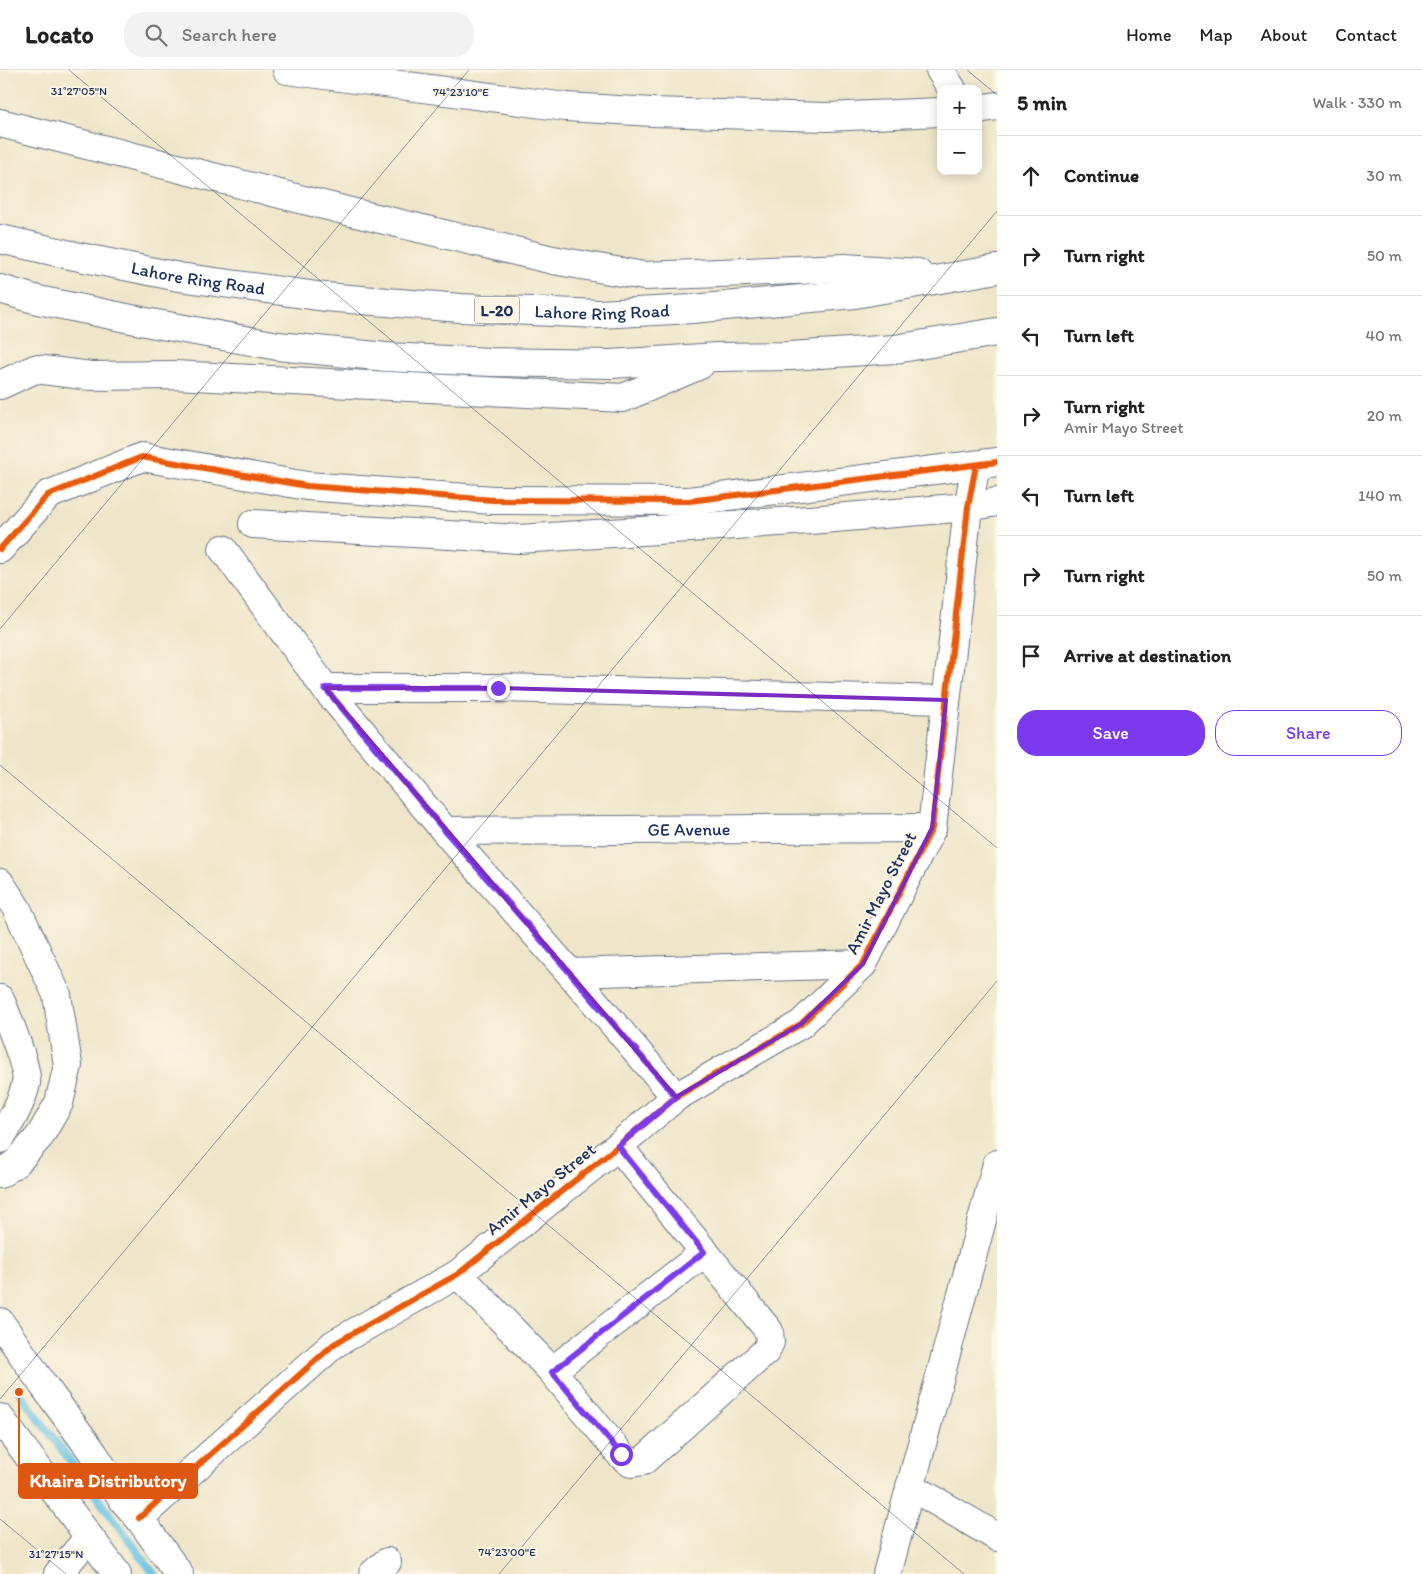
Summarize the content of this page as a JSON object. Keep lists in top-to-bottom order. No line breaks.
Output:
{"streets":{"main road":["Lahore Ring Road","L-20","GE Avenue","Amir Mayo Street"]},"crossings":[["GE Avenue","Amir Mayo Street"]],"places":["Khaira Distributory"],"page":{"header":"Locato","search":"Search here","nav":["Home","Map","About","Contact"],"heading":["5 min","Walk · 330 m"],"map_buttons":["+","−"],"list":[["Continue","30 m"],["Turn right","50 m"],["Turn left","40 m"],["Turn right","Amir Mayo Street","20 m"],["Turn left","140 m"],["Turn right","50 m"],"Arrive at destination"],"buttons":["Save","Share"]},"coordinates":["31°27'05\"N","74°23'10\"E","74°23'00\"E","31°27'15\"N"]}
